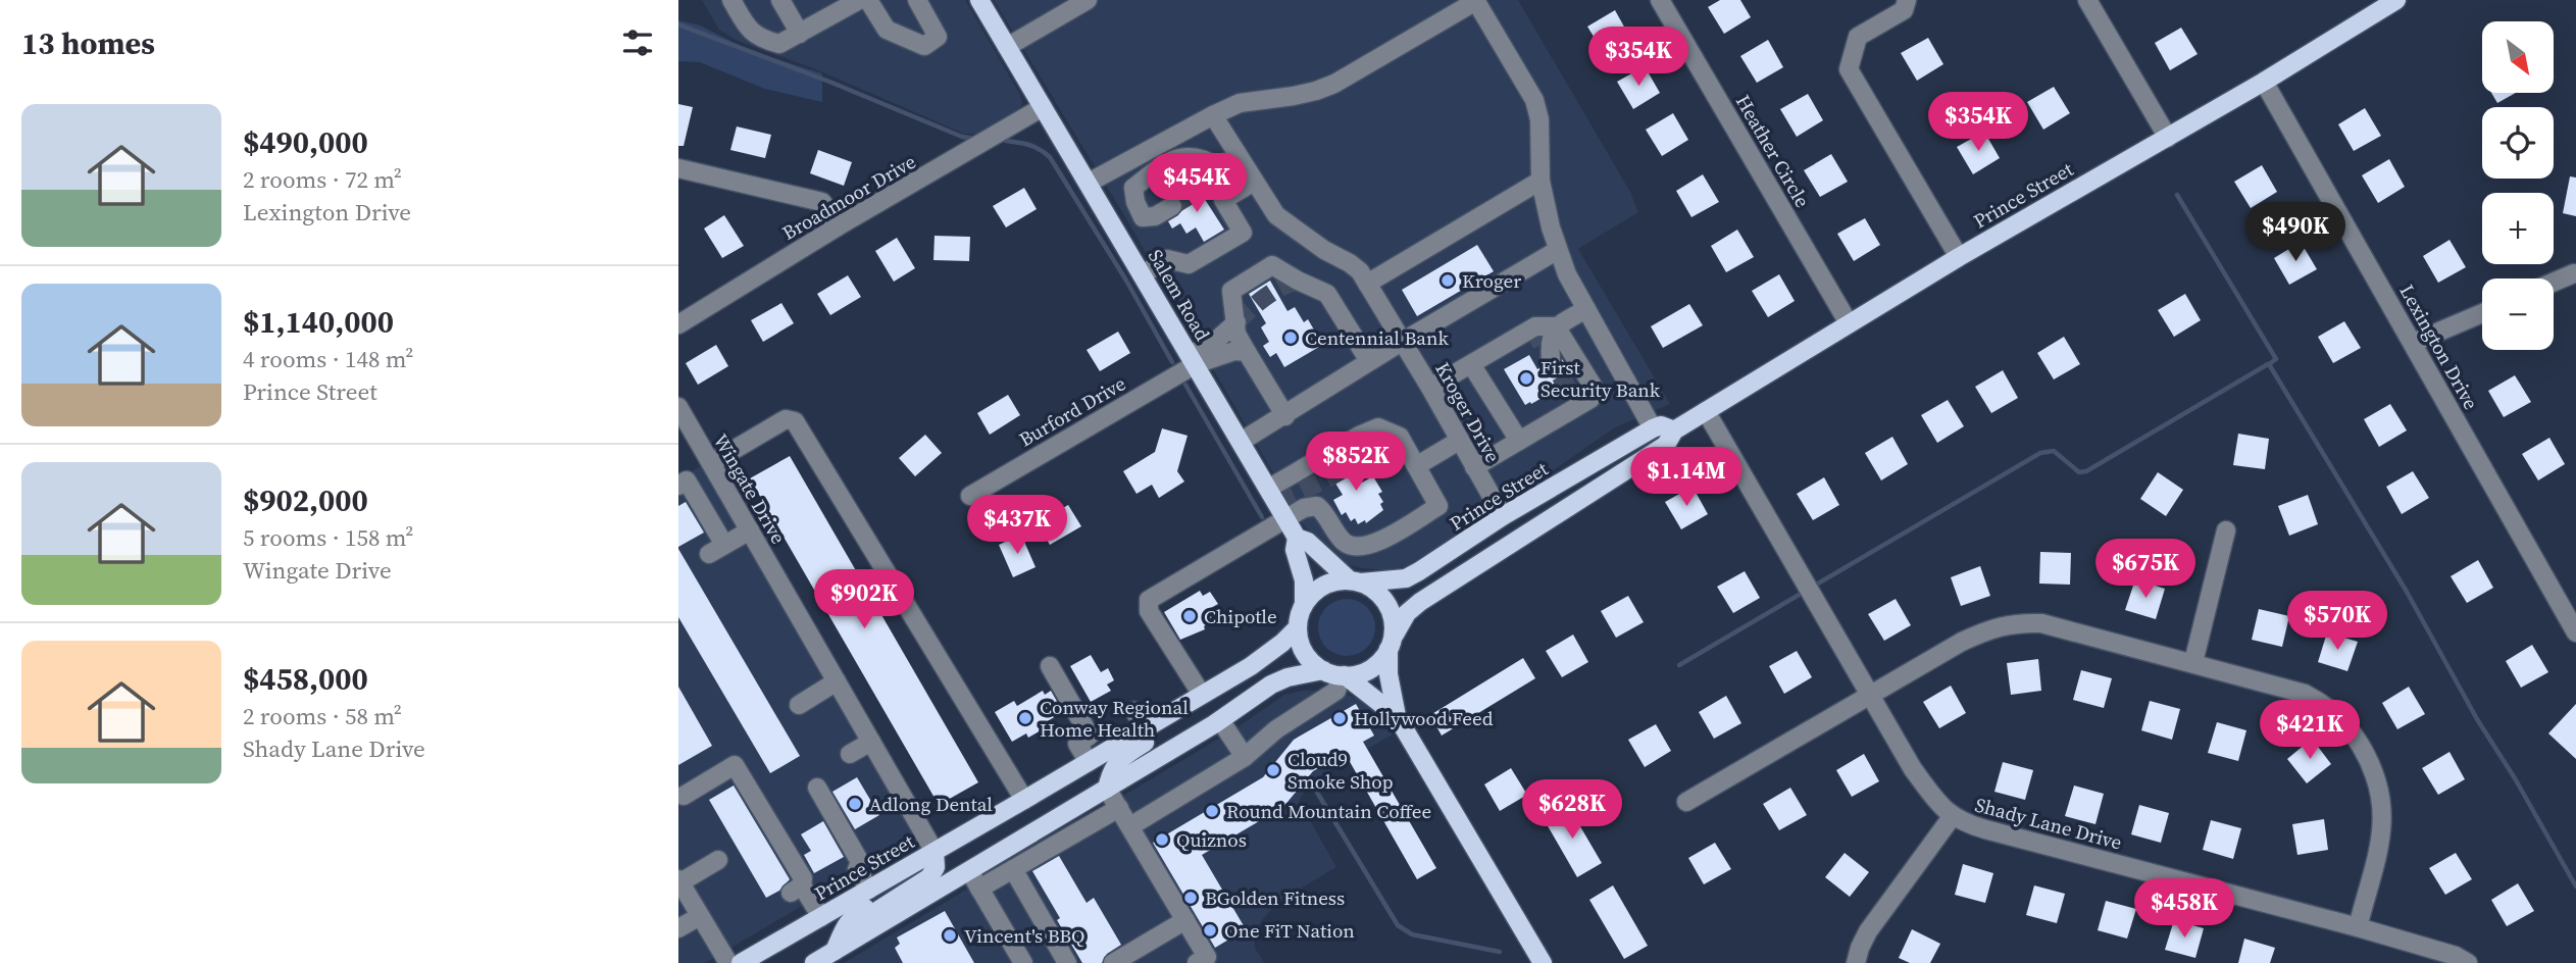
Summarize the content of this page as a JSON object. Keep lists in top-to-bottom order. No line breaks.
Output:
{"streets":{"main road":["Prince Street","Salem Road"],"street":["Heather Circle","Broadmoor Drive","Lexington Drive","Burford Drive","Kroger Drive","Wingate Drive","Shady Lane Drive"]},"crossings":[["Heather Circle","Prince Street"],["Prince Street","Salem Road"],["Prince Street","Lexington Drive"],["Prince Street","Kroger Drive"],["Prince Street","Wingate Drive"],["Prince Street","Shady Lane Drive"],["Broadmoor Drive","Salem Road"],["Salem Road","Burford Drive"]],"places":["Kroger","Centennial Bank","First Security Bank","Chipotle","Conway Regional Home Health","Hollywood Feed","Cloud9 Smoke Shop","Adlong Dental","Round Mountain Coffee","Quiznos","BGolden Fitness","One FiT Nation","Vincent's BBQ"],"north":"bottom right","page":{"heading":"13 homes","map_buttons":["+","−"],"price":["$354K","$354K","$454K","$490K","$852K","$1.14M","$437K","$675K","$902K","$570K","$421K","$628K","$458K"],"list":[{"name":"$490,000","note":"2 rooms · 72 m² · Lexington Drive"},{"name":"$1,140,000","note":"4 rooms · 148 m² · Prince Street"},{"name":"$902,000","note":"5 rooms · 158 m² · Wingate Drive"},{"name":"$458,000","note":"2 rooms · 58 m² · Shady Lane Drive"}]}}
